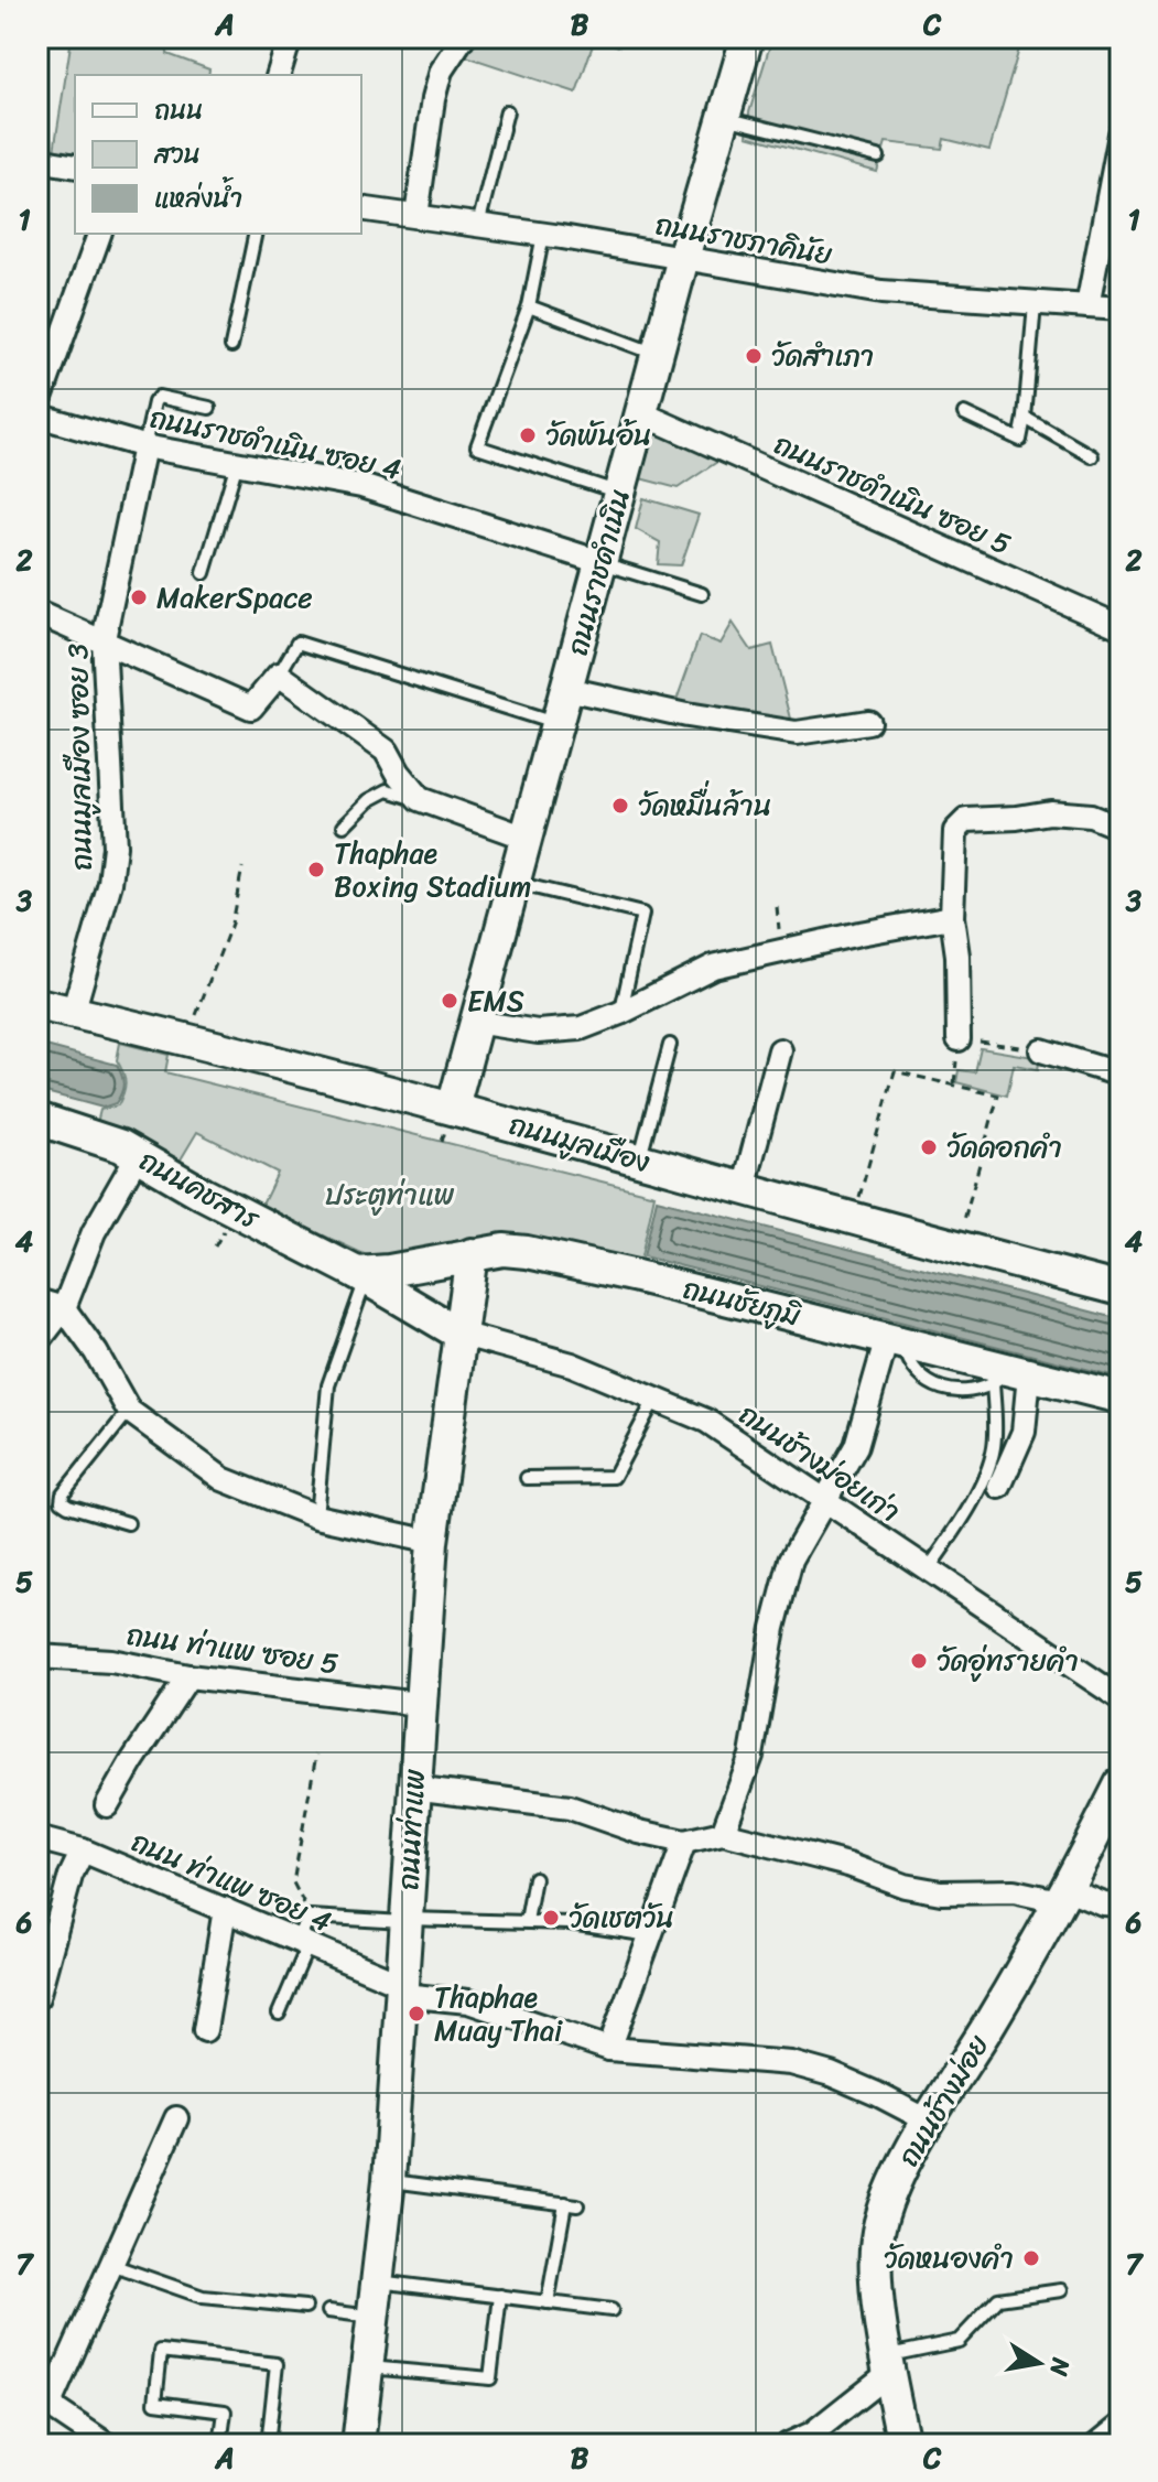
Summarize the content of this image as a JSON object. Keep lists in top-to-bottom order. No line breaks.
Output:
{"streets":{"main road":["ถนนราชดำเนิน","ถนนมูลเมือง","ถนนคชสาร","ถนนชัยภูมิ","ถนนท่าแพ","ถนนช้างม่อย"],"street":["ถนนราชภาคินัย","ถนนราชดำเนิน ซอย 4","ถนนราชดำเนิน ซอย 5","ถนนมูลเมือง ซอย 3","ถนนช้างม่อยเก่า","ถนน ท่าแพ ซอย 5","ถนน ท่าแพ ซอย 4"]},"crossings":[["ถนนราชภาคินัย","ถนนราชดำเนิน"],["ถนนราชดำเนิน ซอย 4","ถนนราชดำเนิน"],["ถนนราชดำเนิน ซอย 4","ถนนมูลเมือง ซอย 3"],["ถนนราชดำเนิน ซอย 5","ถนนราชดำเนิน"],["ถนนราชดำเนิน","ถนนมูลเมือง"],["ถนนมูลเมือง ซอย 3","ถนนมูลเมือง"],["ถนนคชสาร","ถนนชัยภูมิ"],["ถนนชัยภูมิ","ถนนท่าแพ"],["ถนนช้างม่อยเก่า","ถนนท่าแพ"],["ถนน ท่าแพ ซอย 5","ถนนท่าแพ"],["ถนนท่าแพ","ถนน ท่าแพ ซอย 4"],["ถนน ท่าแพ ซอย 4","ถนนช้างม่อย"]],"parks":["ประตูท่าแพ"],"places":["วัดสำเภา","วัดพันอ้น","MakerSpace","วัดหมื่นล้าน","Thaphae Boxing Stadium","EMS","วัดดอกคำ","วัดอู่ทรายคำ","วัดเชตวัน","Thaphae Muay Thai","วัดหนองคำ"],"legend":["ถนน","สวน","แหล่งน้ำ"],"north":"right","grid":{"columns":["A","B","C"],"rows":["1","2","3","4","5","6","7"]}}
